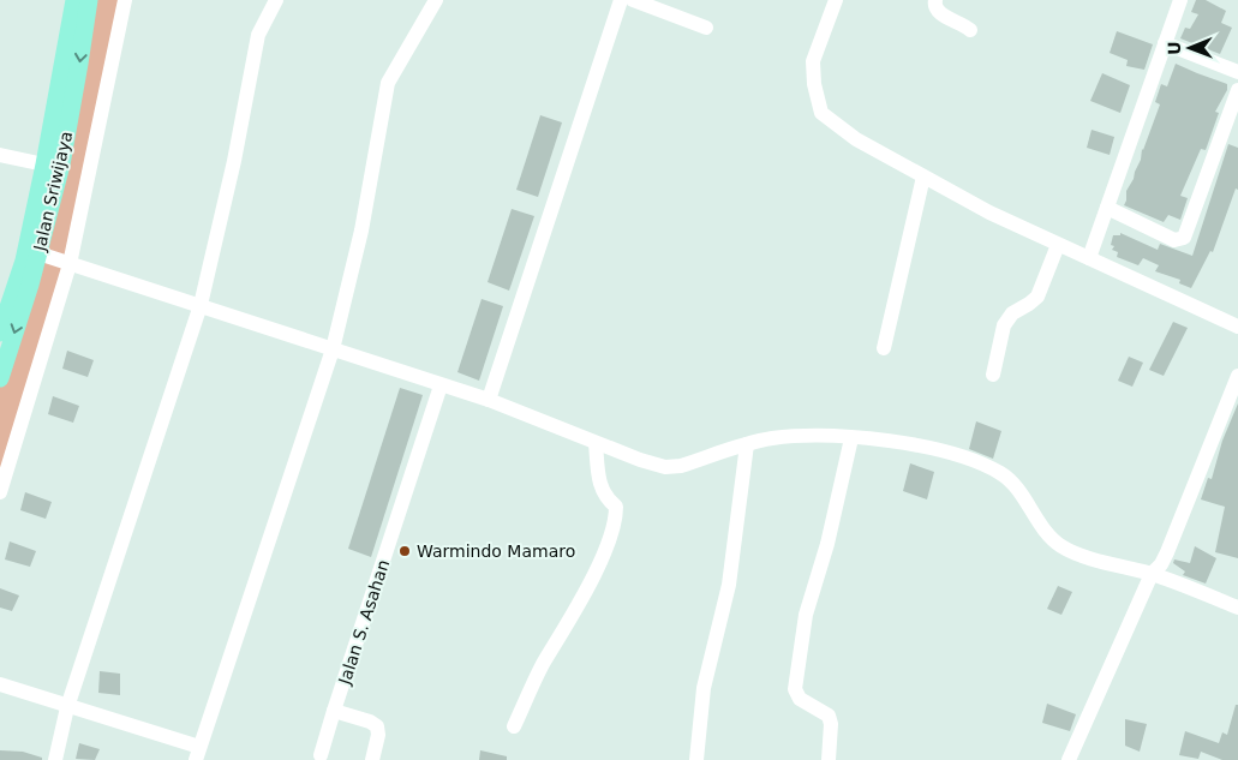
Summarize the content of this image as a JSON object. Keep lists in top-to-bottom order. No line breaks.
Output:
{"streets":{"main road":["Jalan Sriwijaya"],"street":["Jalan S. Asahan"]},"places":["Warmindo Mamaro"],"north":"left"}
